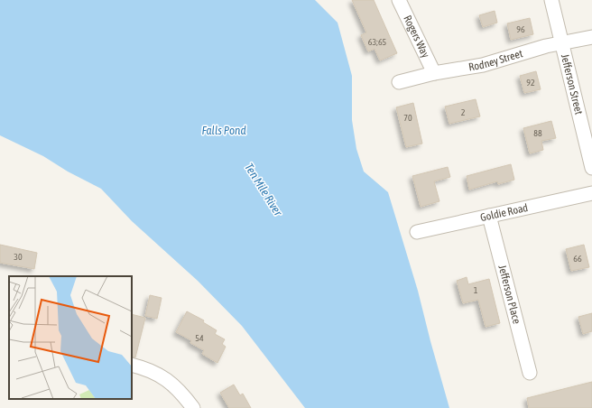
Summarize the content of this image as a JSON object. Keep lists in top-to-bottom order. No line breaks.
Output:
{"streets":{"street":["Rogers Way","Rodney Street","Jefferson Street","Goldie Road","Jefferson Place"]},"crossings":[["Rogers Way","Rodney Street"],["Rodney Street","Jefferson Street"],["Goldie Road","Jefferson Place"]],"water":["Falls Pond","Ten Mile River"],"house_numbers":["96","63;65","92","2","70","88","30","66","1","54"]}
